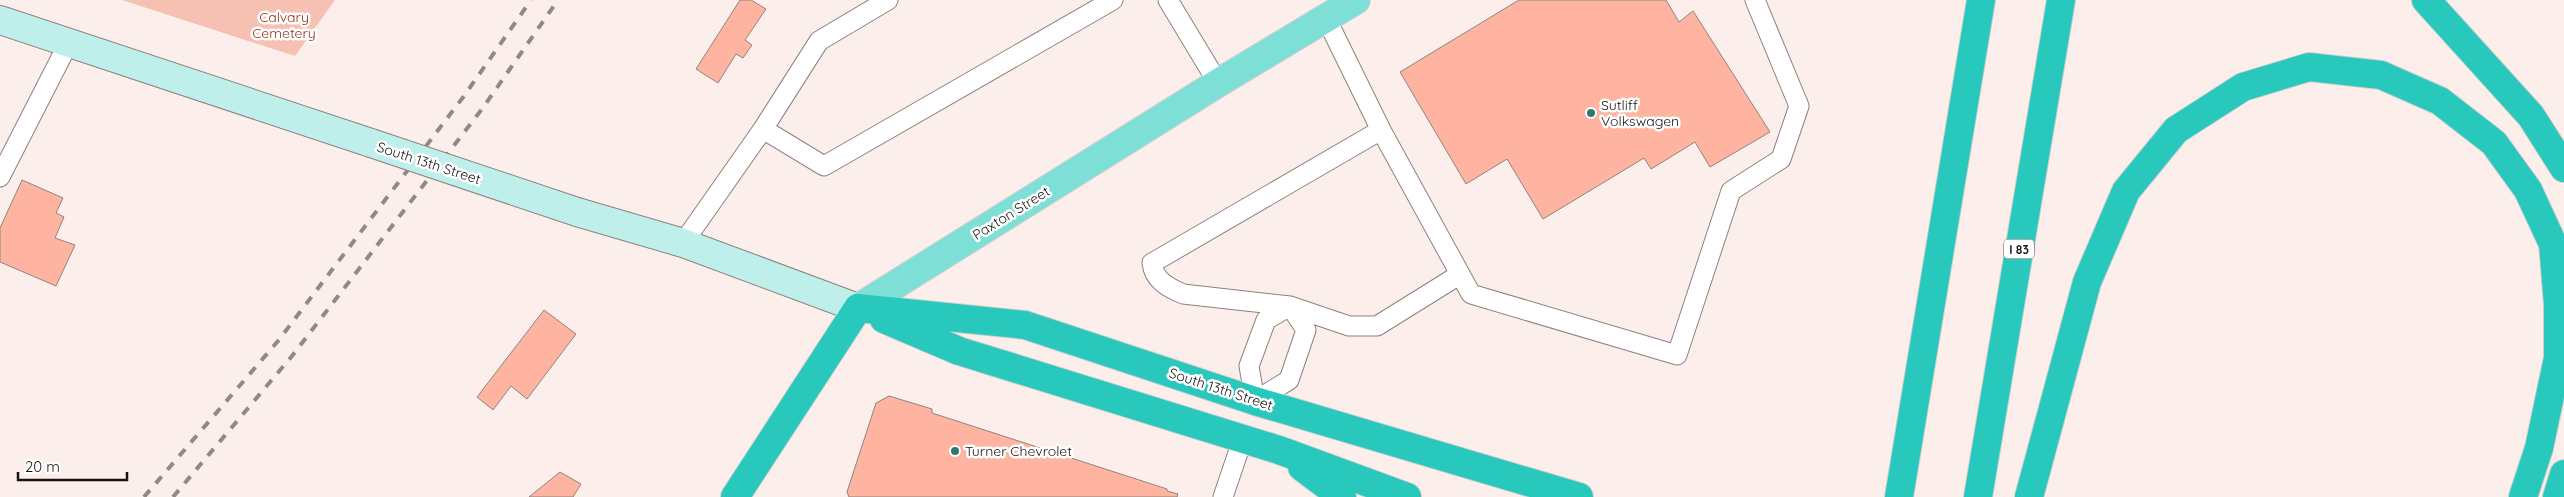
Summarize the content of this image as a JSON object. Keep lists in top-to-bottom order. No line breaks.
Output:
{"streets":{"highway":["South 13th Street","Paxton Street","I 83"]},"crossings":[["South 13th Street","Paxton Street"]],"parks":["Calvary Cemetery"],"places":["Sutliff Volkswagen","Turner Chevrolet"],"scale_bar":"20 m"}
